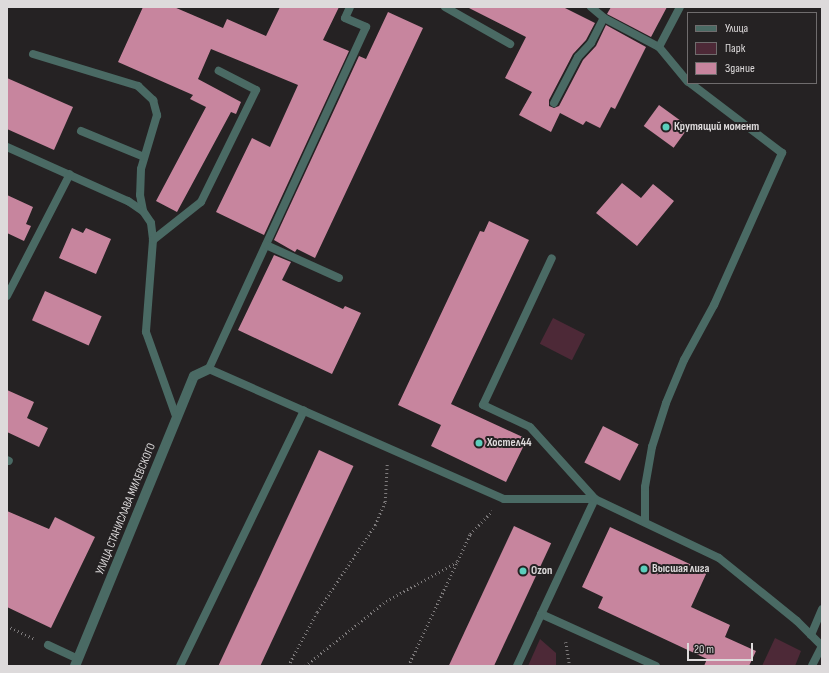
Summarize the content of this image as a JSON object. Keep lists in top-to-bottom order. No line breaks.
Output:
{"streets":{"street":["УЛИЦА СТАНИСЛАВА МИЛЕВСКОГО"]},"places":["Крутящий момент","Хостел44","Высшая лига","Ozon"],"legend":["Улица","Парк","Здание"],"scale_bar":"20 m"}
